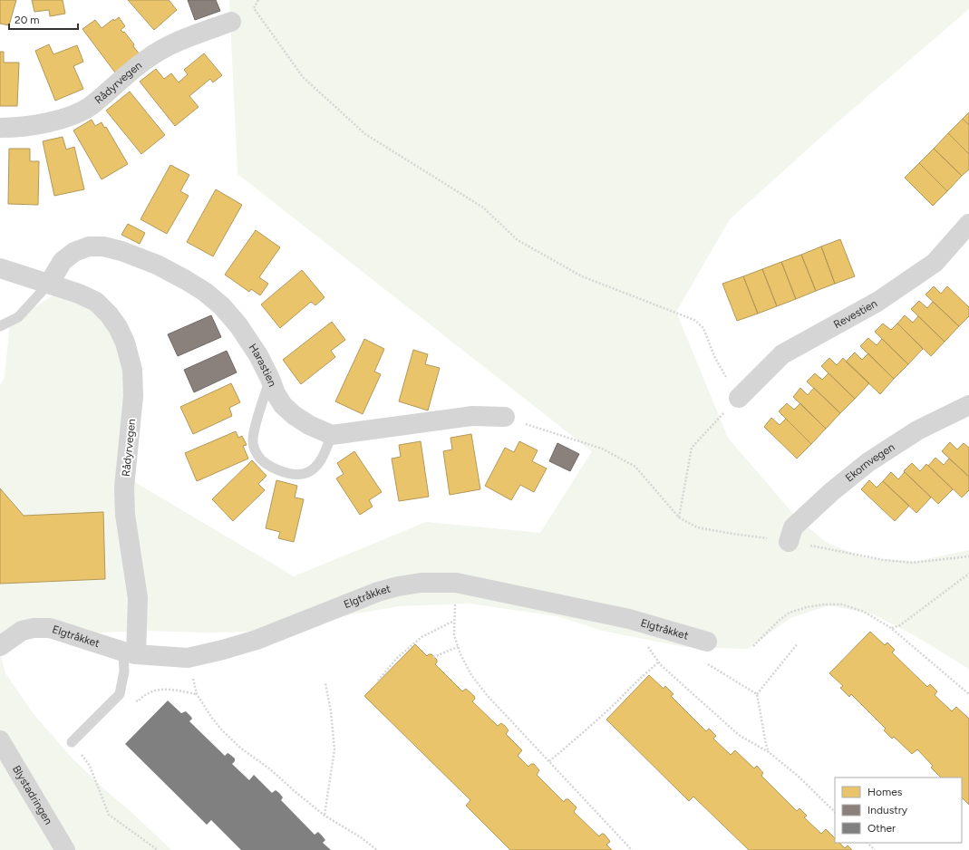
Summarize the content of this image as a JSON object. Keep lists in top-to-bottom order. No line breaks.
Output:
{"streets":{"street":["Rådyrvegen","Revestien","Harastien","Ekornvegen","Elgtråkket","Blystadringen"]},"crossings":[["Rådyrvegen","Harastien"],["Rådyrvegen","Elgtråkket"]],"legend":["Homes","Industry","Other"],"scale_bar":"20 m"}
